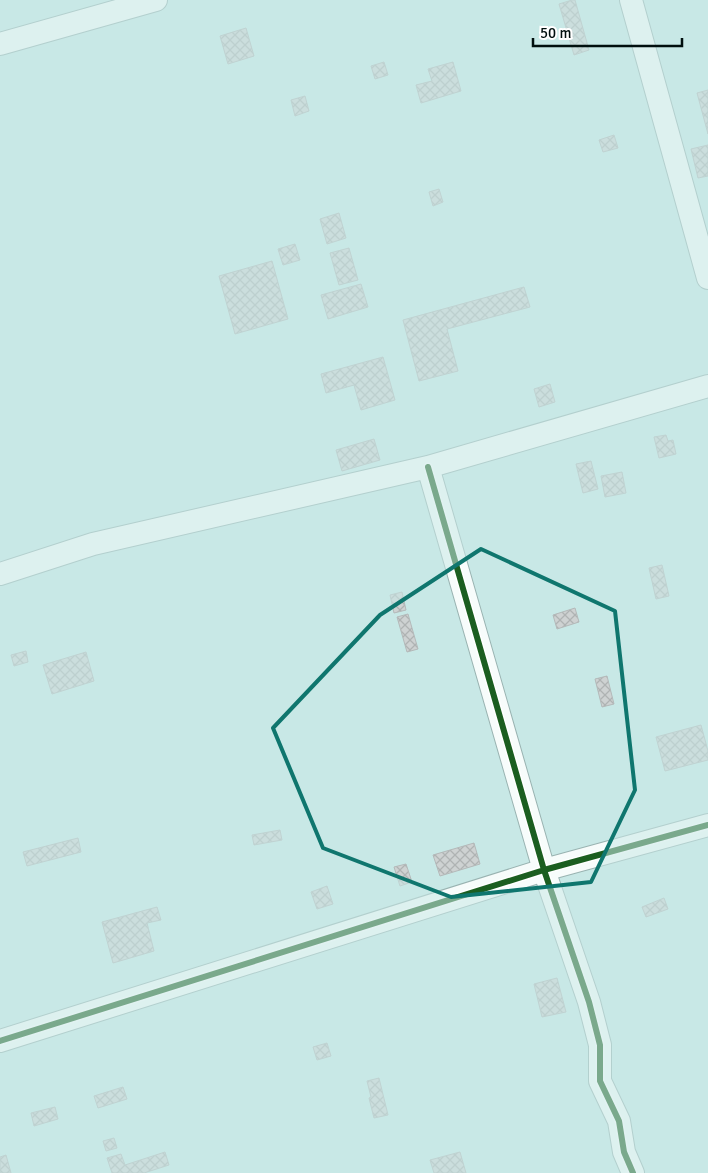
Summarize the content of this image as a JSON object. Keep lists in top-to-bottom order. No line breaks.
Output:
{"scale_bar":"50 m"}
